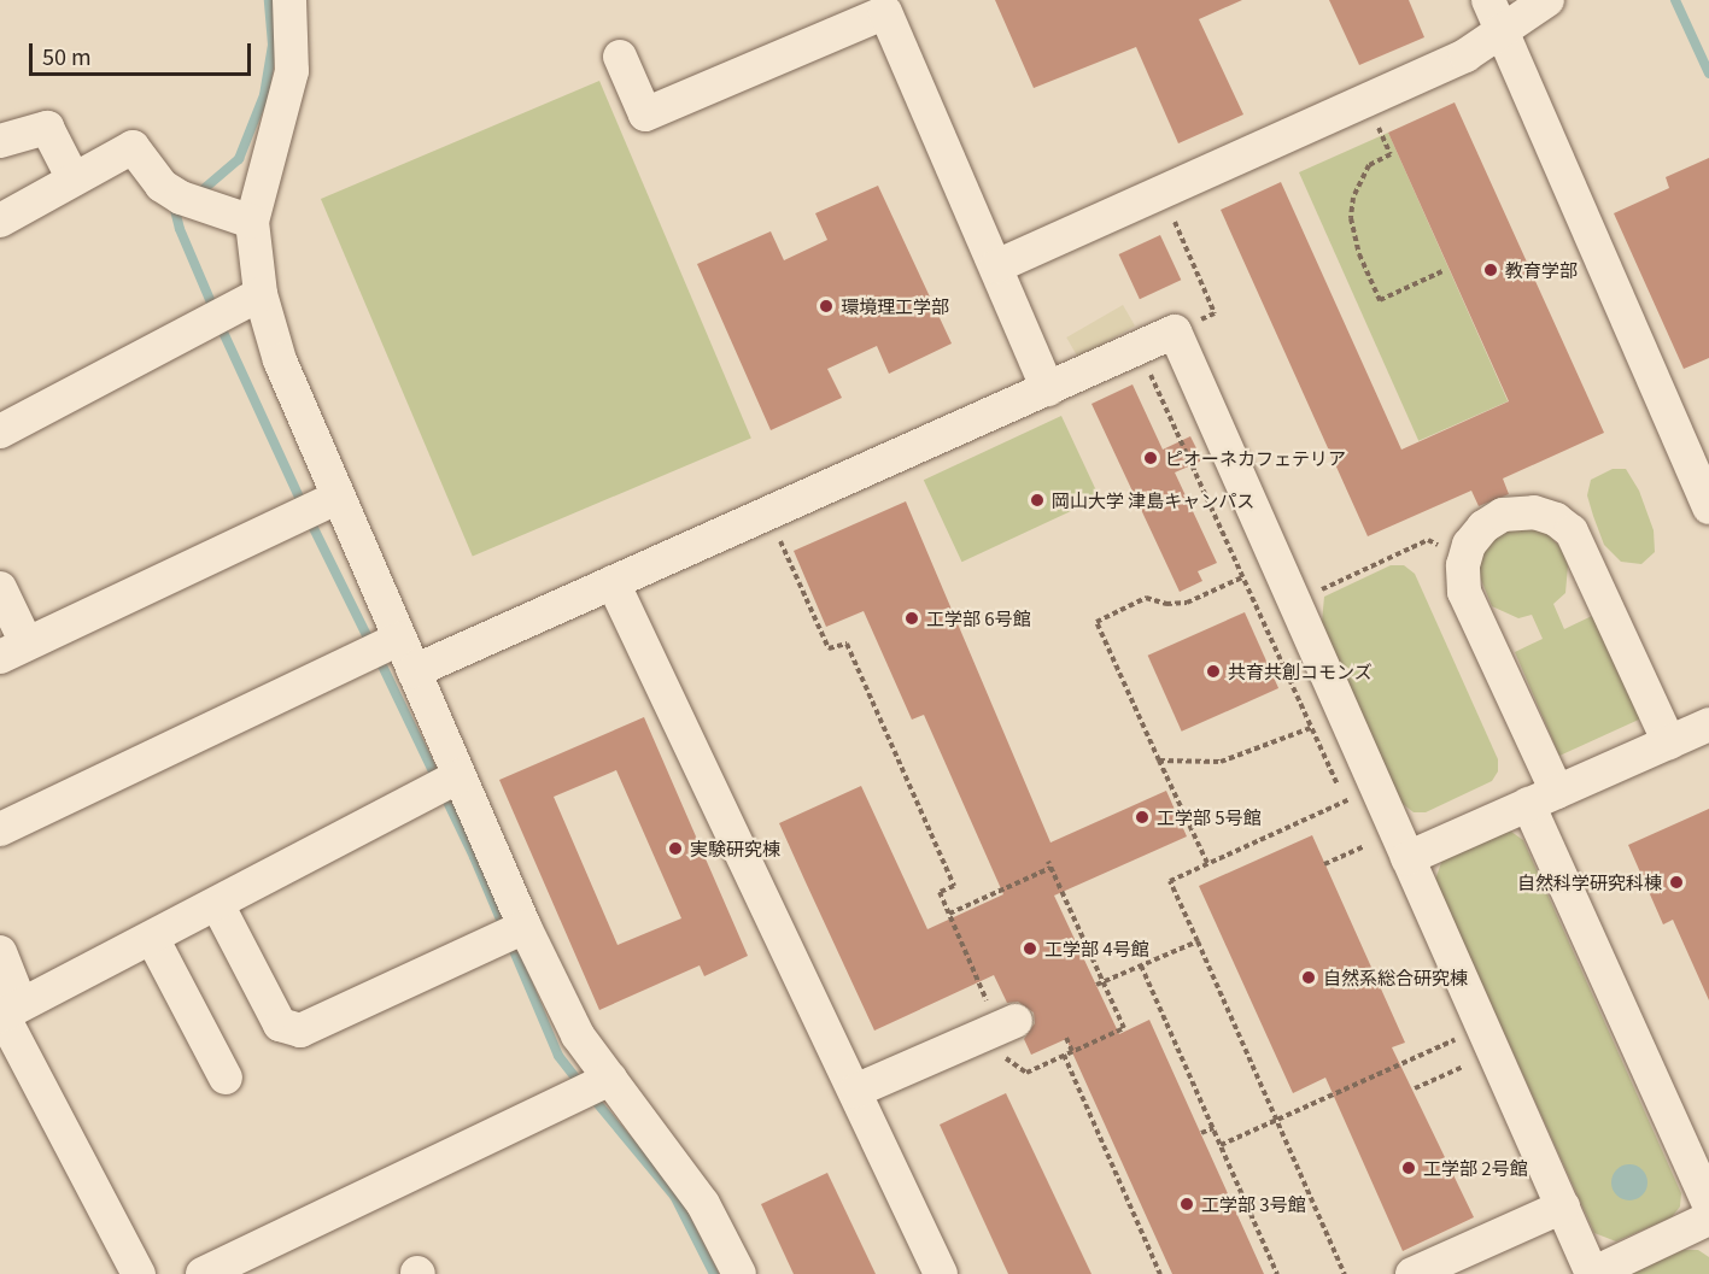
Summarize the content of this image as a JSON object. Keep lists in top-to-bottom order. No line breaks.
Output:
{"places":["教育学部","環境理工学部","ピオーネカフェテリア","岡山大学 津島キャンパス","工学部 6号館","共育共創コモンズ","工学部 5号館","実験研究棟","自然科学研究科棟","工学部 4号館","自然系総合研究棟","工学部 2号館","工学部 3号館"],"scale_bar":"50 m"}
